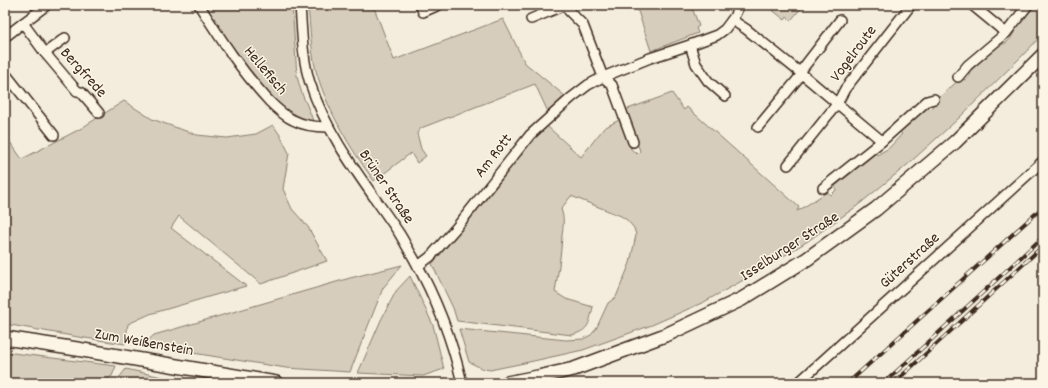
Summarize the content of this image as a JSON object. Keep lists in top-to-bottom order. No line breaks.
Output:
{"streets":{"main road":["Isselburger Straße","Zum Weißenstein"],"street":["Vogelroute","Hellefisch","Bergfrede","Am Rott","Brüner Straße","Güterstraße"]},"crossings":[["Hellefisch","Brüner Straße"],["Am Rott","Brüner Straße"]]}
